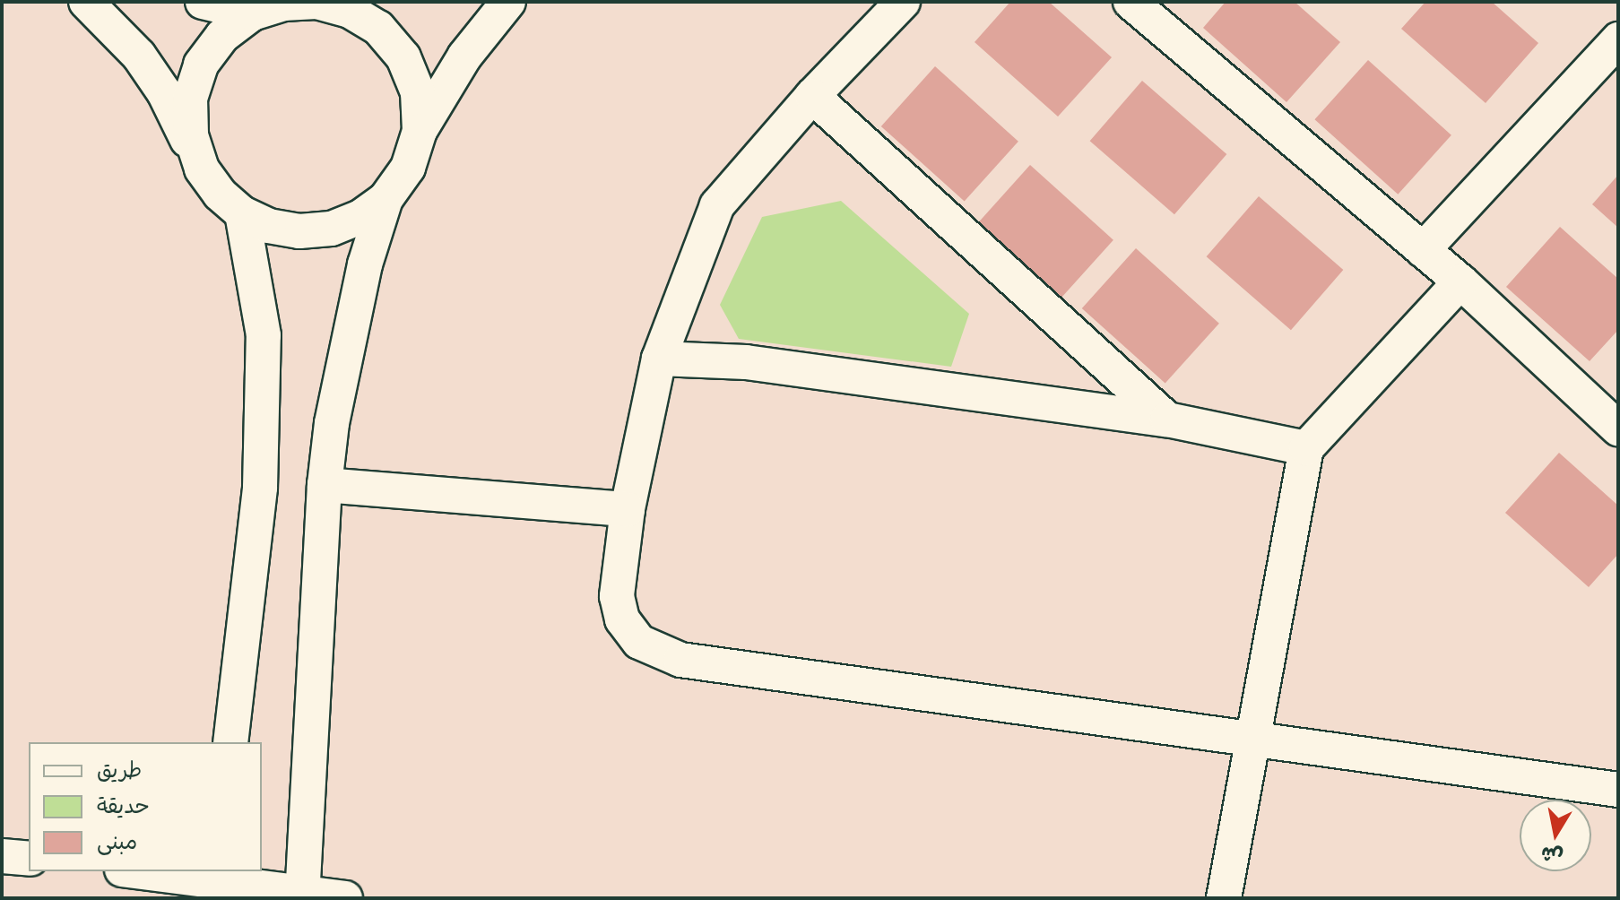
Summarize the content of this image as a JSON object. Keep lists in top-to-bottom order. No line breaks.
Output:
{"legend":["طريق","حديقة","مبنى"],"north":"bottom"}
